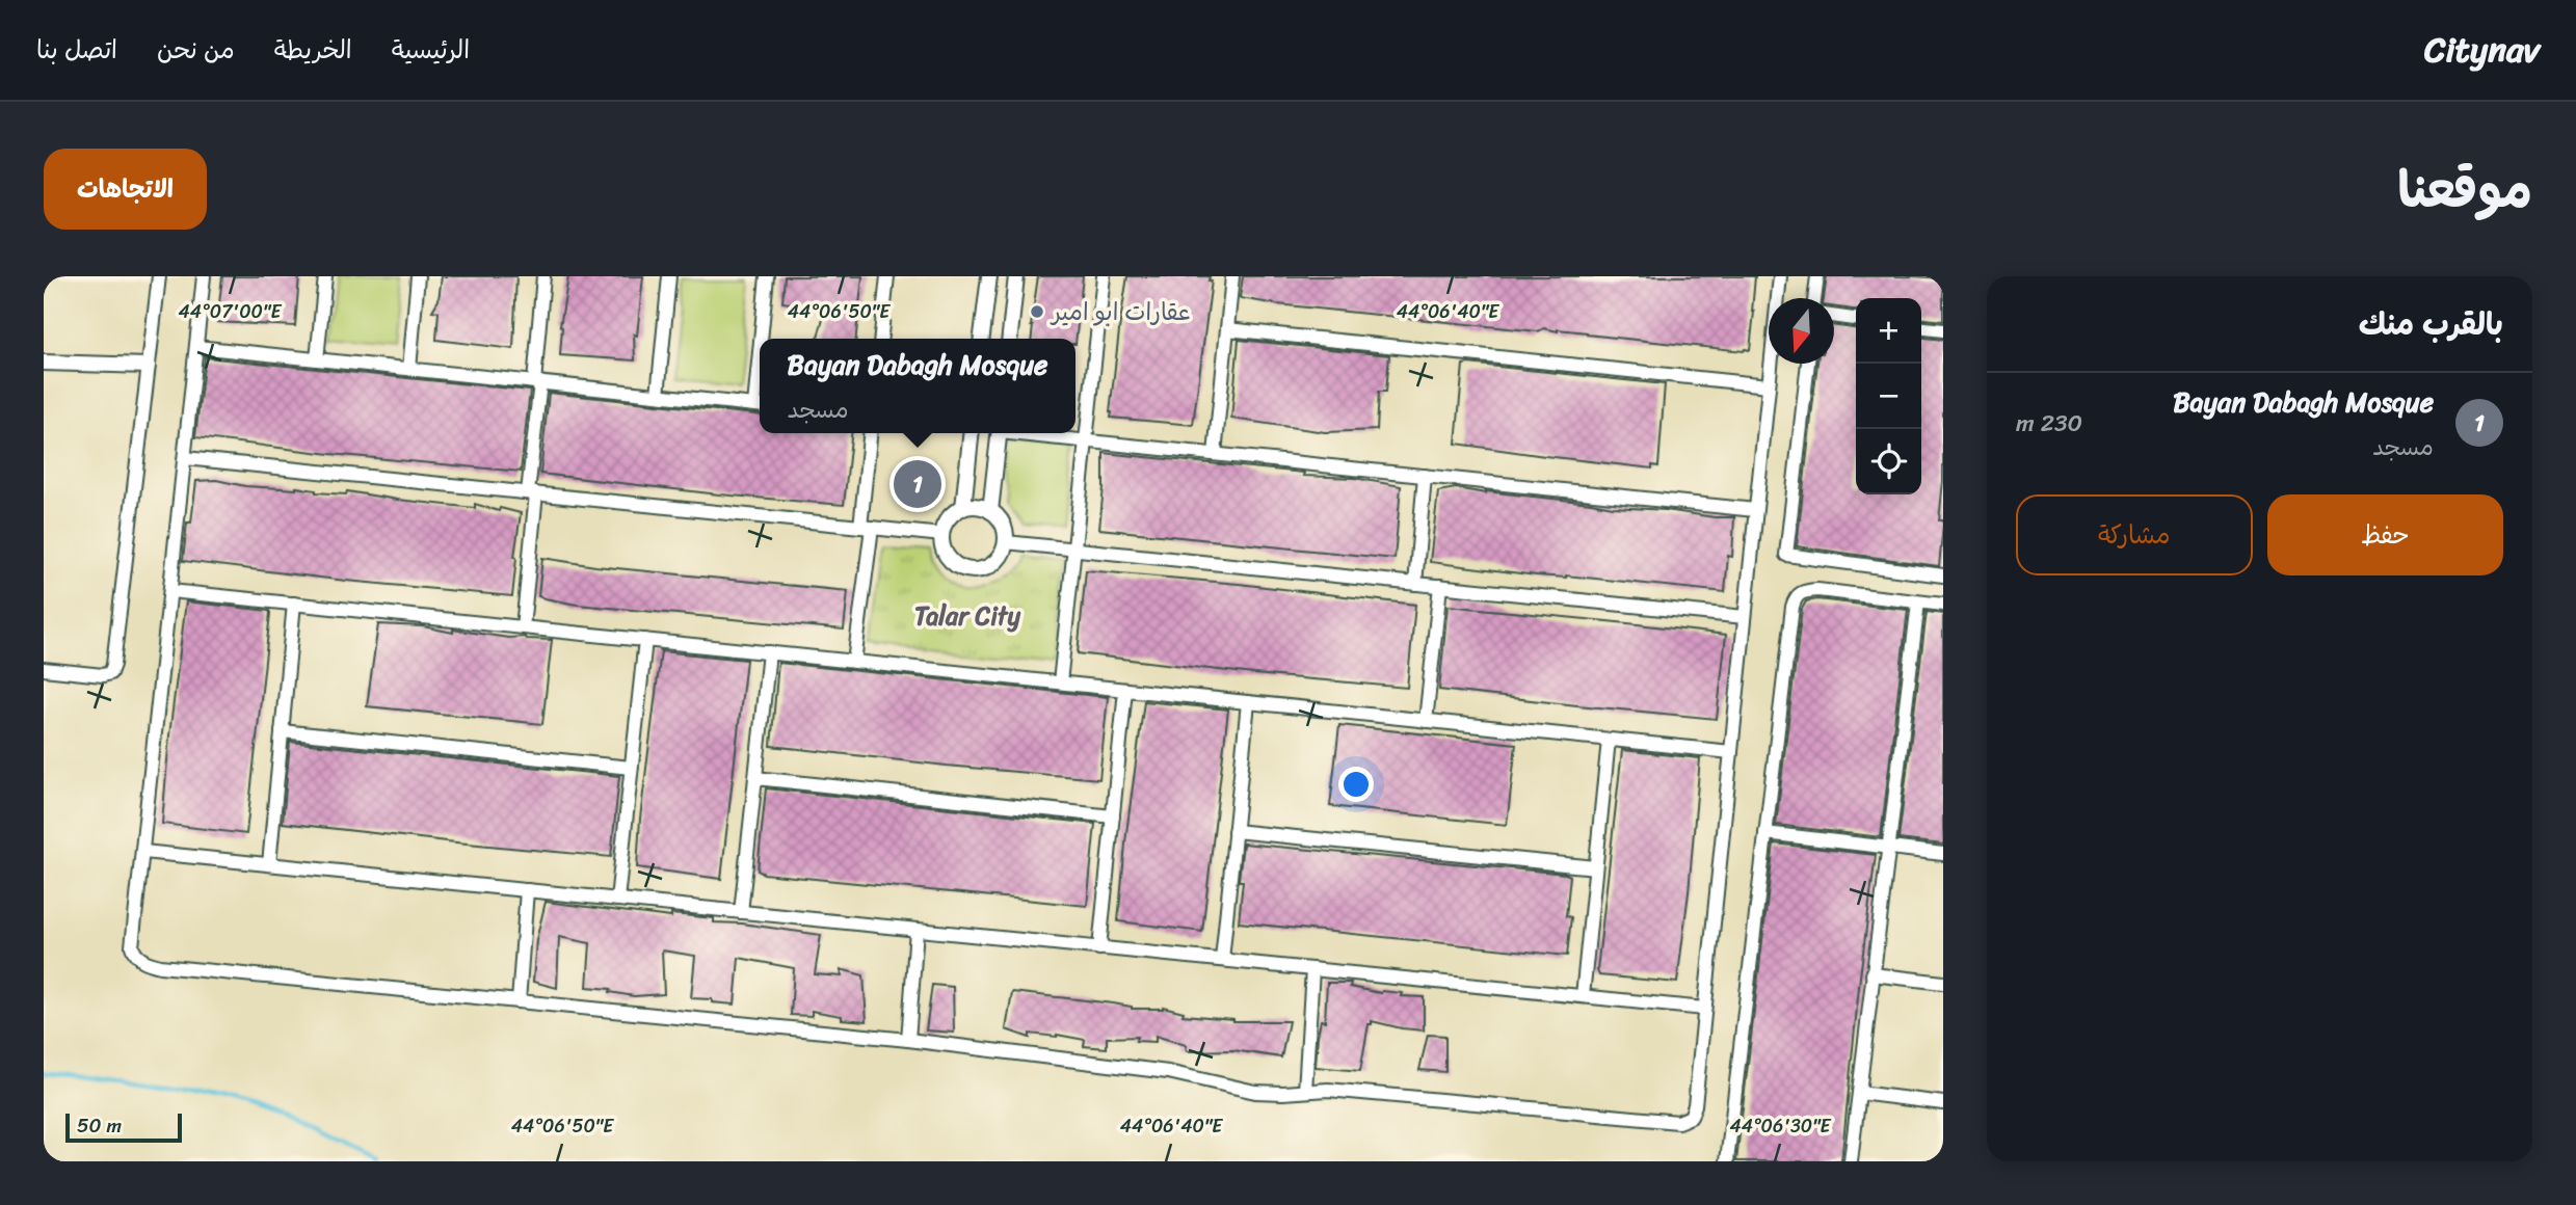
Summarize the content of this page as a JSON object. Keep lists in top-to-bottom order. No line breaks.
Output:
{"districts":["Talar City"],"places":["عقارات ابو امير"],"scale_bar":"50 m","north":"bottom","page":{"header":"Citynav","nav":["الرئيسية","الخريطة","من نحن","اتصل بنا"],"title":"موقعنا","buttons":["الاتجاهات",["حفظ","مشاركة"]],"heading":"بالقرب منك","map_buttons":["+","−"],"popup":["Bayan Dabagh Mosque","مسجد"],"list":[{"mark":"1","name":"Bayan Dabagh Mosque","note":"مسجد","value":"230 m"}],"pins":"1","scale":"50 m"},"coordinates":["44°07'00\"E","44°06'50\"E","44°06'40\"E","44°06'30\"E"]}
